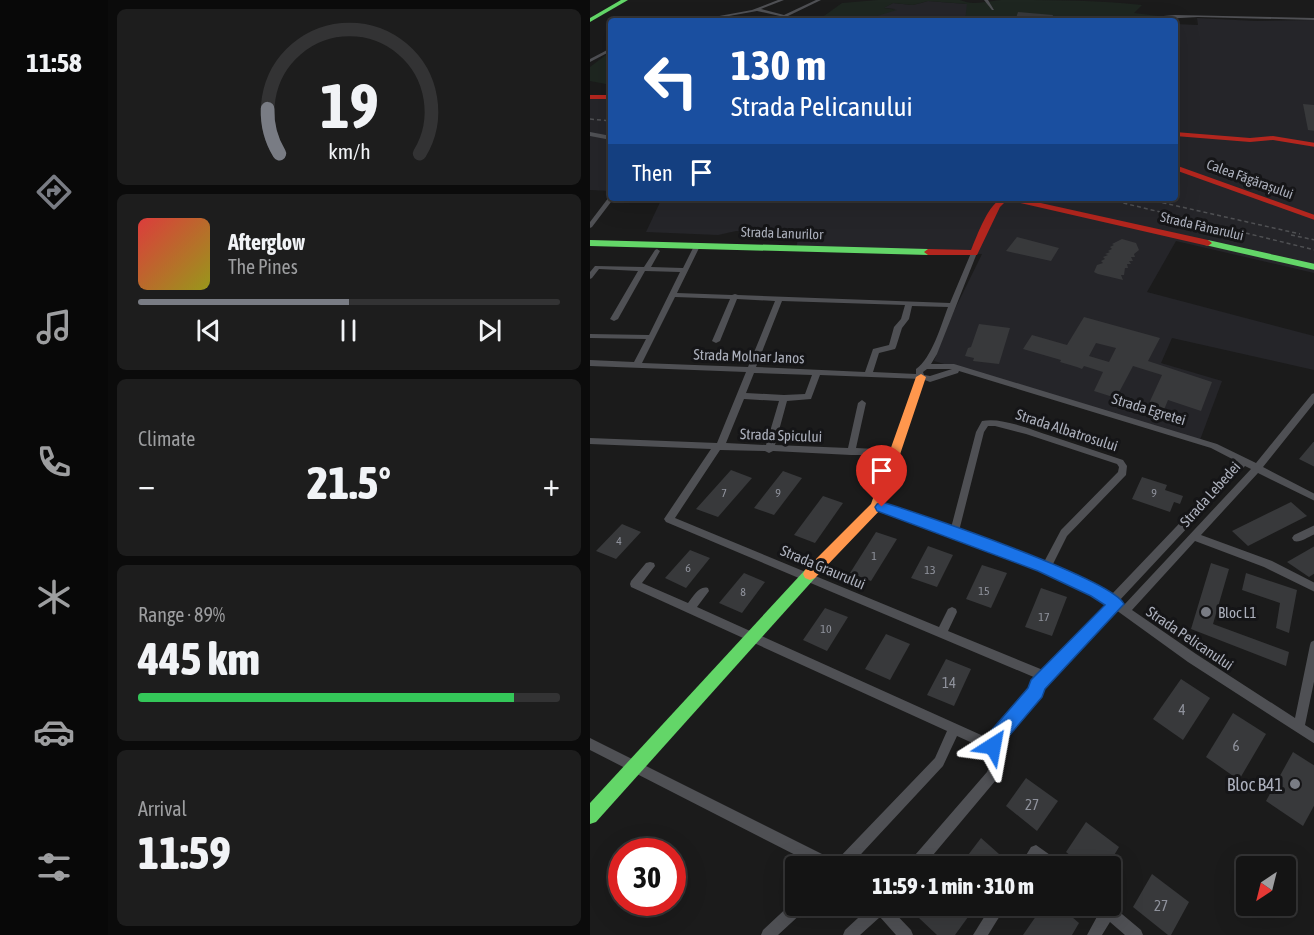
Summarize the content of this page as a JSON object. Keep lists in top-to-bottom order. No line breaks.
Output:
{"streets":{"street":["Calea Făgărașului","Strada Fânarului","Strada Lanurilor","Strada Molnar Janos","Strada Egretei","Strada Albatrosului","Strada Spicului","Strada Lebedei","Strada Graurului","Strada Pelicanului"]},"crossings":[["Strada Molnar Janos","Strada Egretei"],["Strada Molnar Janos","Strada Graurului"],["Strada Egretei","Strada Lebedei"],["Strada Albatrosului","Strada Pelicanului"],["Strada Spicului","Strada Graurului"],["Strada Lebedei","Strada Graurului"],["Strada Lebedei","Strada Pelicanului"]],"places":["Bloc L1","Bloc B41"],"house_numbers":["7","9","9","4","1","6","13","15","8","17","10","14","4","6","27","27"],"north":"bottom left","page":{"tabs":"11:58","turn":["130 m","Strada Pelicanului"],"then":"Then","song":["Afterglow","The Pines"],"tile":["Climate",["Range · 89%","445 km"],["Arrival","11:59"]],"heat":["−","21.5°","+"],"limit":"30","trip":"11:59 · 1 min · 310 m","gauge":["19","km/h"]}}
